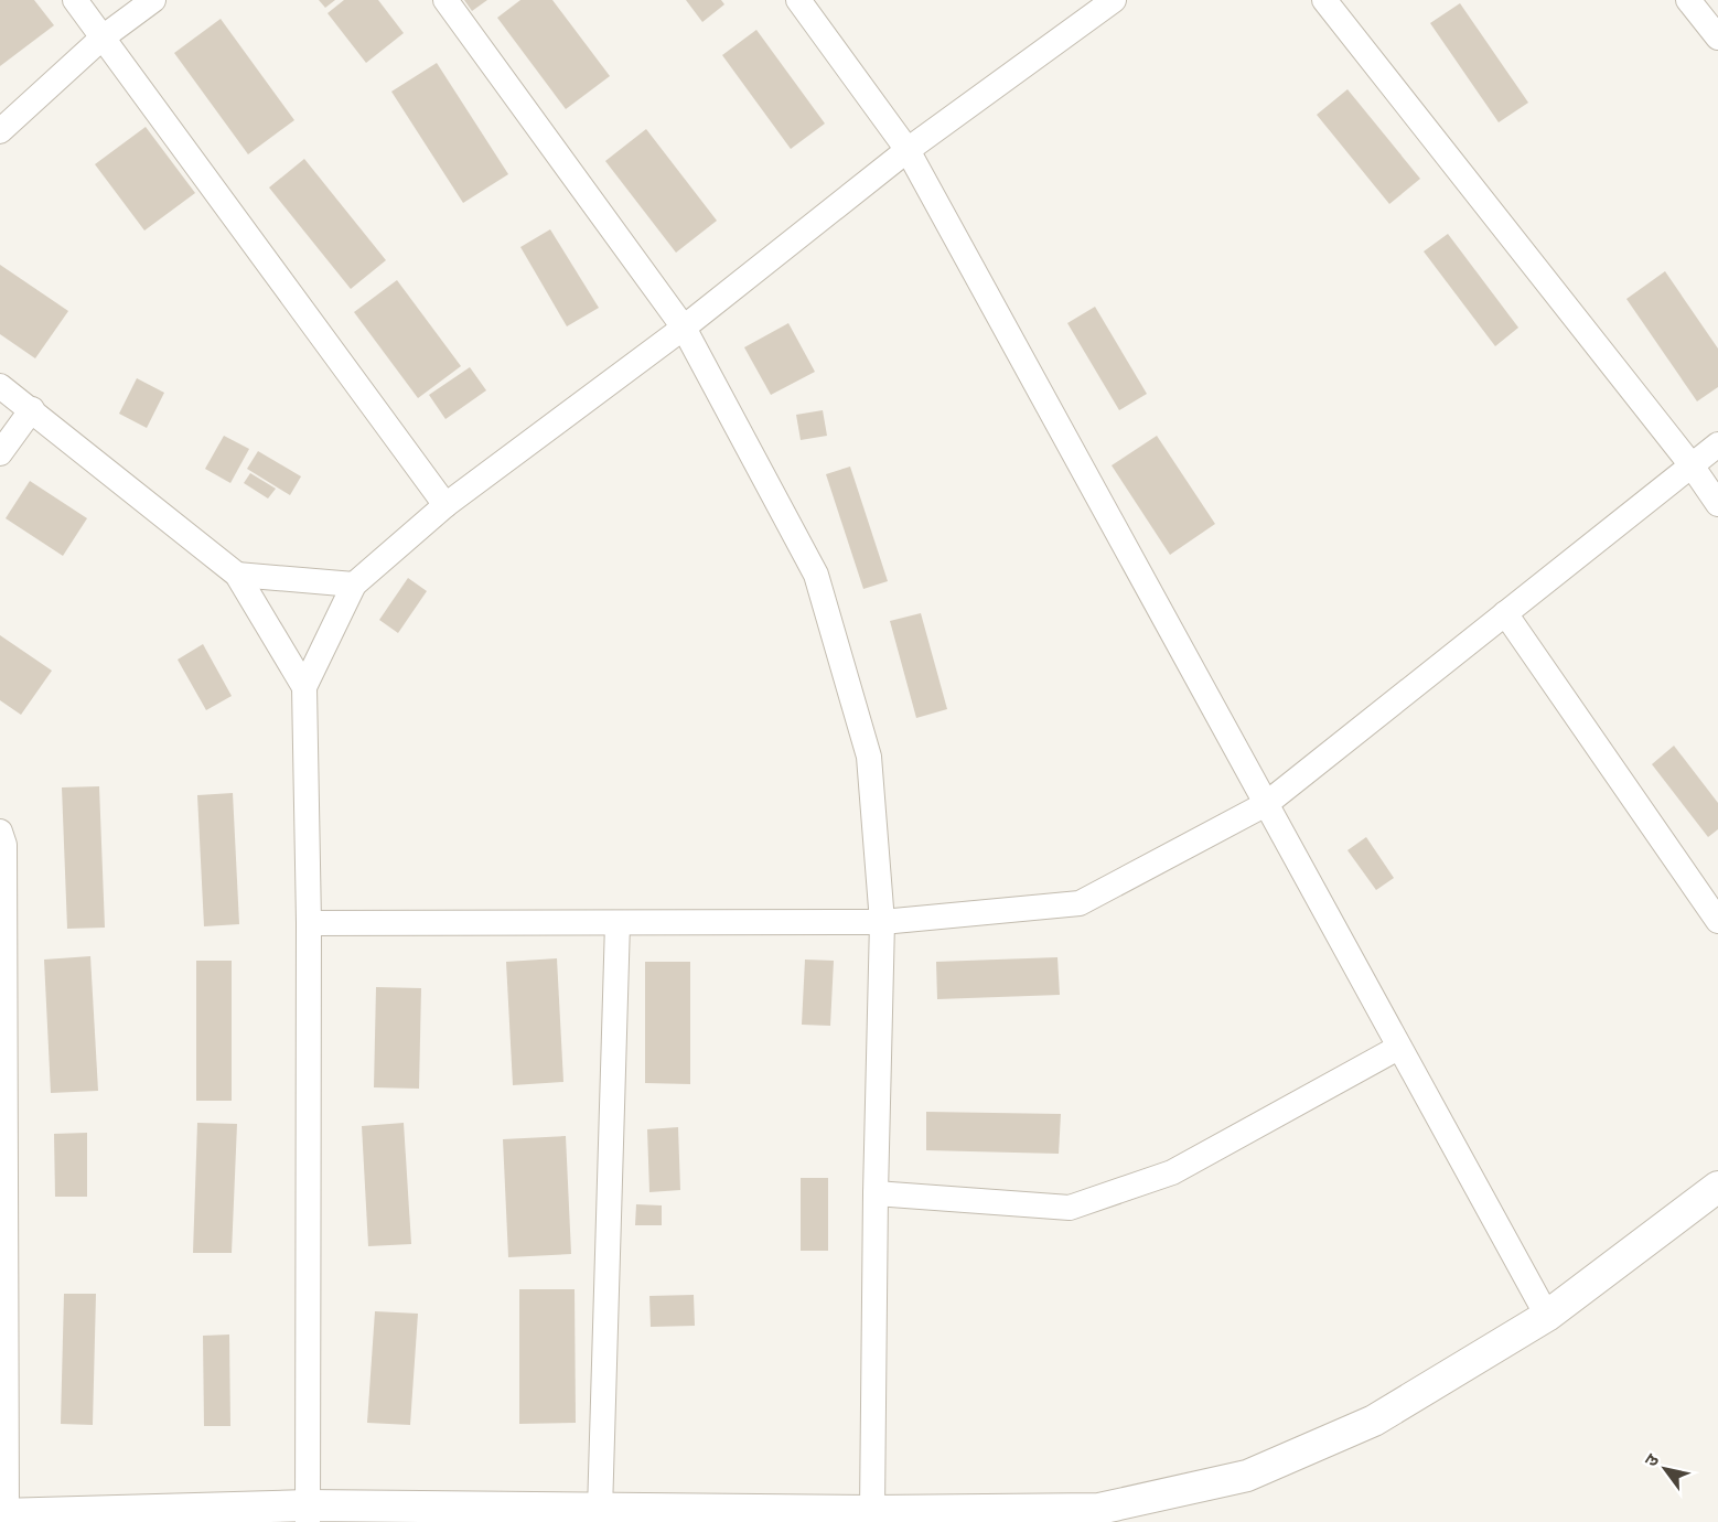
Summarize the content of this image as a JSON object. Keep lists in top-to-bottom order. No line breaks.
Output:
{"north":"top left"}
